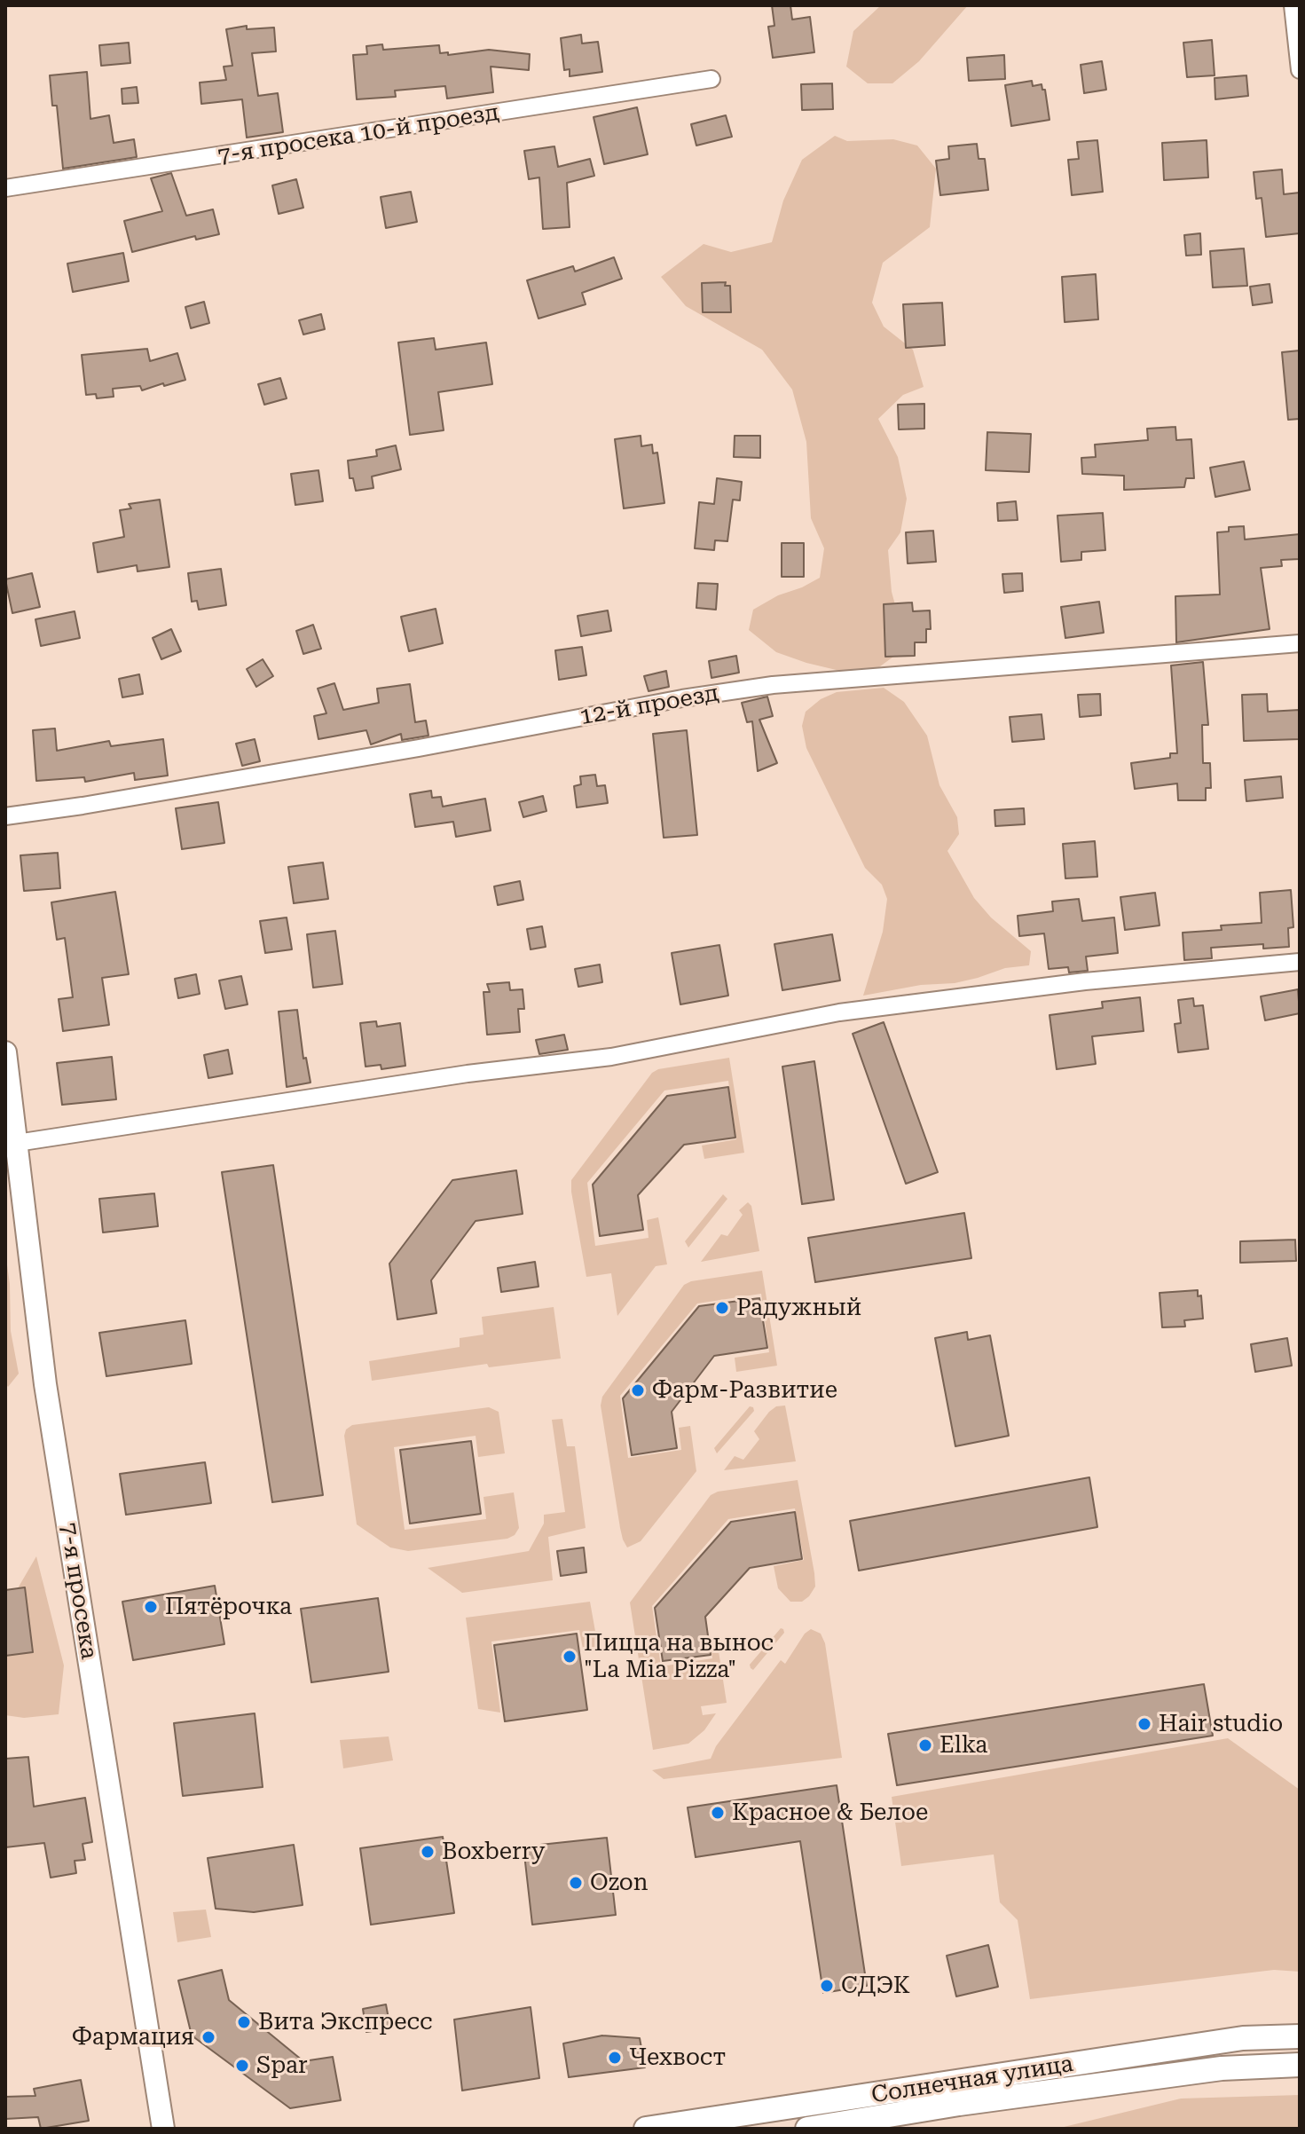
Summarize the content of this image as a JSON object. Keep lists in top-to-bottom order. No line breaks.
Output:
{"streets":{"main road":["Солнечная улица"],"street":["7-я просека 10-й проезд","12-й проезд","7-я просека"]},"places":["Радужный","Фарм-Развитие","Пятёрочка","Пицца на вынос \"La Mia Pizza\"","Hair studio","Elka","Красное & Белое","Boxberry","Ozon","СДЭК","Вита Экспресс","Фармация","Чехвост","Spar"]}
